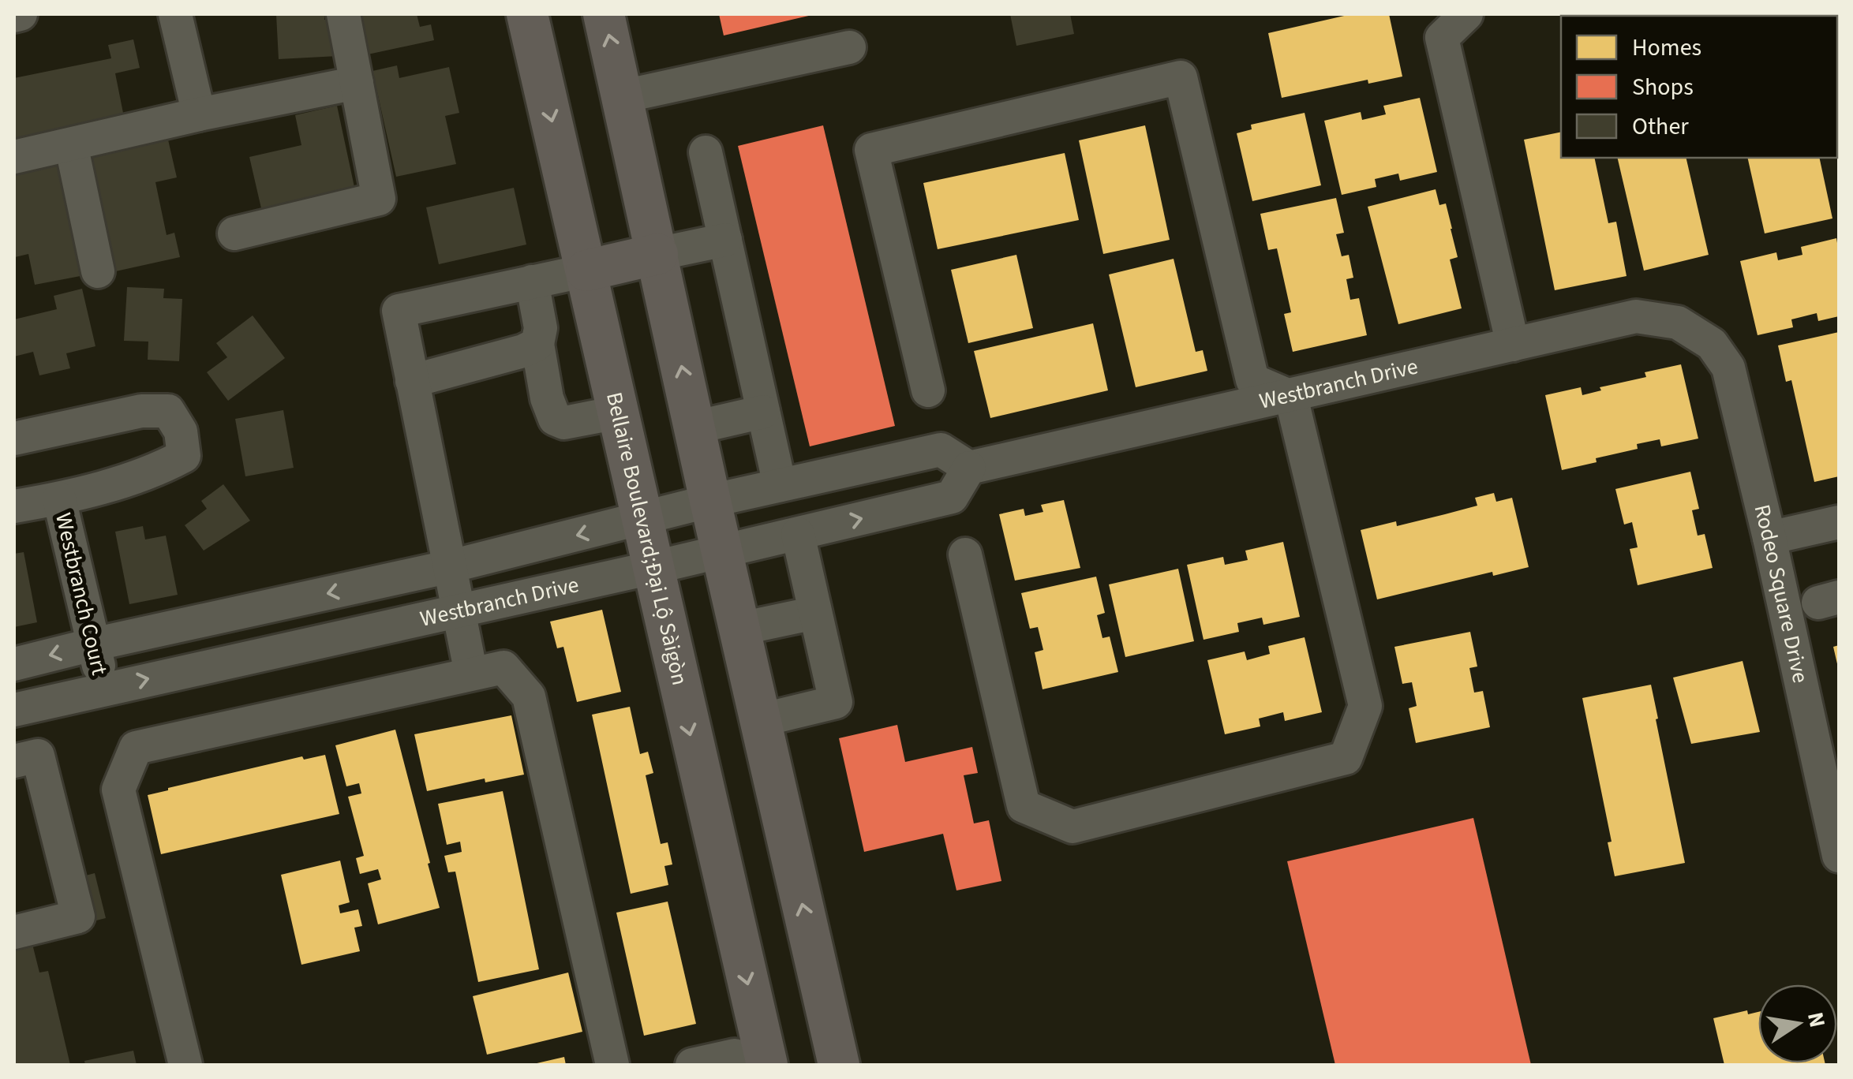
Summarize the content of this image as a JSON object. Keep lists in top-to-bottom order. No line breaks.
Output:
{"streets":{"main road":["Bellaire Boulevard;Đại Lộ Sàigòn"],"street":["Westbranch Drive","Rodeo Square Drive","Westbranch Court"]},"crossings":[["Westbranch Drive","Bellaire Boulevard;Đại Lộ Sàigòn"],["Westbranch Drive","Rodeo Square Drive"],["Westbranch Drive","Westbranch Court"]],"legend":["Homes","Shops","Other"],"north":"right"}
